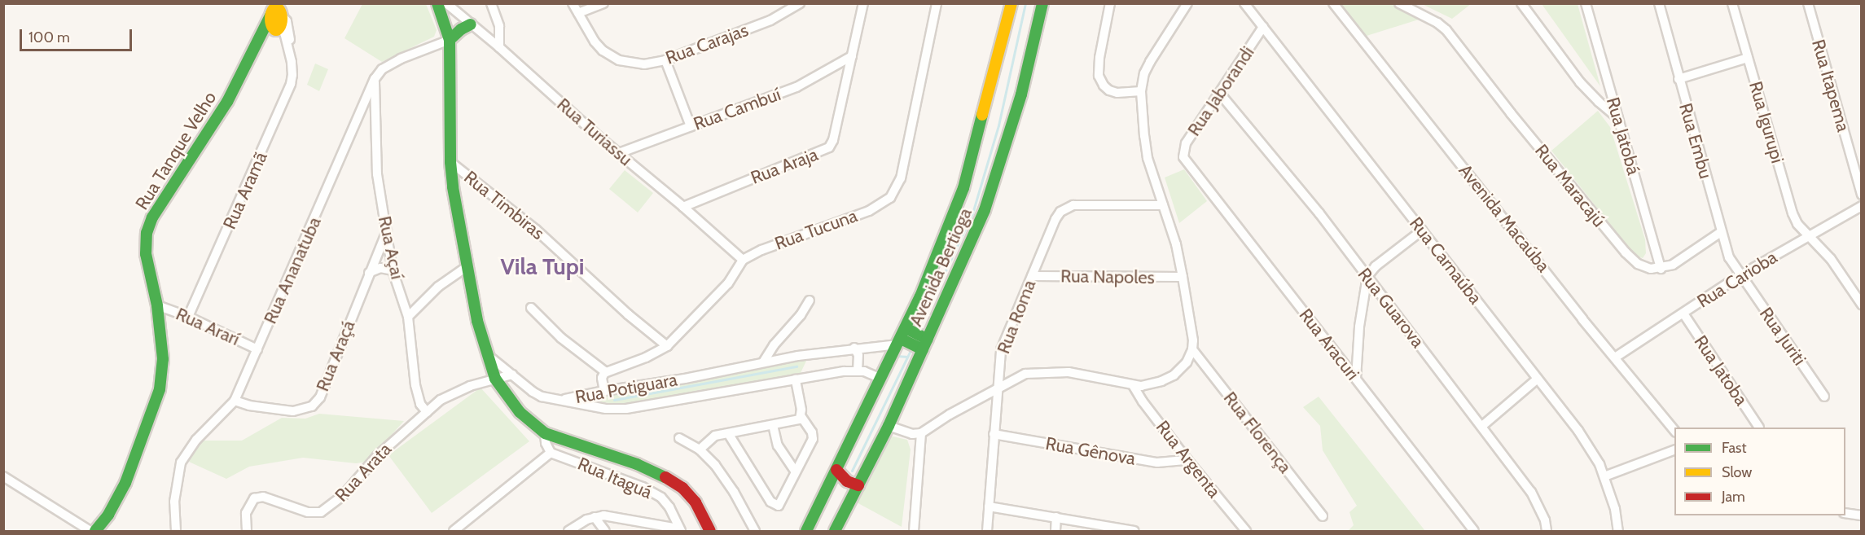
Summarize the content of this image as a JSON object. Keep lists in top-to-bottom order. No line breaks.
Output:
{"streets":{"street":["Rua Carajas","Rua Itapema","Rua Jaborandi","Rua Cambuí","Rua Igurupi","Rua Turiassu","Rua Jatobá","Rua Embu","Rua Tanque Velho","Rua Araja","Rua Maracajú","Rua Aramã","Rua Timbiras","Avenida Macaúba","Rua Tucuna","Rua Açaí","Rua Carnaúba","Avenida Bertioga","Rua Ananatuba","Rua Napoles","Rua Carioba","Rua Guarova","Rua Roma","Rua Ararí","Rua Juriti","Rua Aracuri","Rua Araçá","Rua Jatoba","Rua Potiguara","Rua Florença","Rua Gênova","Rua Argenta","Rua Arata","Rua Itaguá"]},"crossings":[["Rua Jaborandi","Rua Carnaúba"],["Rua Jaborandi","Rua Guarova"],["Rua Jaborandi","Rua Aracuri"],["Rua Cambuí","Rua Turiassu"],["Rua Cambuí","Rua Araja"],["Rua Igurupi","Rua Carioba"],["Rua Turiassu","Rua Araja"],["Rua Turiassu","Rua Tucuna"],["Rua Jatobá","Rua Maracajú"],["Rua Embu","Rua Carioba"],["Rua Embu","Rua Juriti"],["Rua Tanque Velho","Rua Aramã"],["Rua Tanque Velho","Rua Ararí"],["Rua Aramã","Rua Ararí"],["Avenida Macaúba","Rua Carioba"],["Rua Açaí","Rua Ananatuba"],["Rua Açaí","Rua Araçá"],["Rua Açaí","Rua Arata"],["Avenida Bertioga","Rua Potiguara"],["Rua Ananatuba","Rua Ararí"],["Rua Ananatuba","Rua Araçá"],["Rua Napoles","Rua Roma"],["Rua Carioba","Rua Juriti"],["Rua Carioba","Rua Jatoba"],["Rua Roma","Rua Gênova"],["Rua Gênova","Rua Argenta"]],"districts":["Vila Tupi"],"legend":["Fast","Slow","Jam"],"scale_bar":"100 m"}
